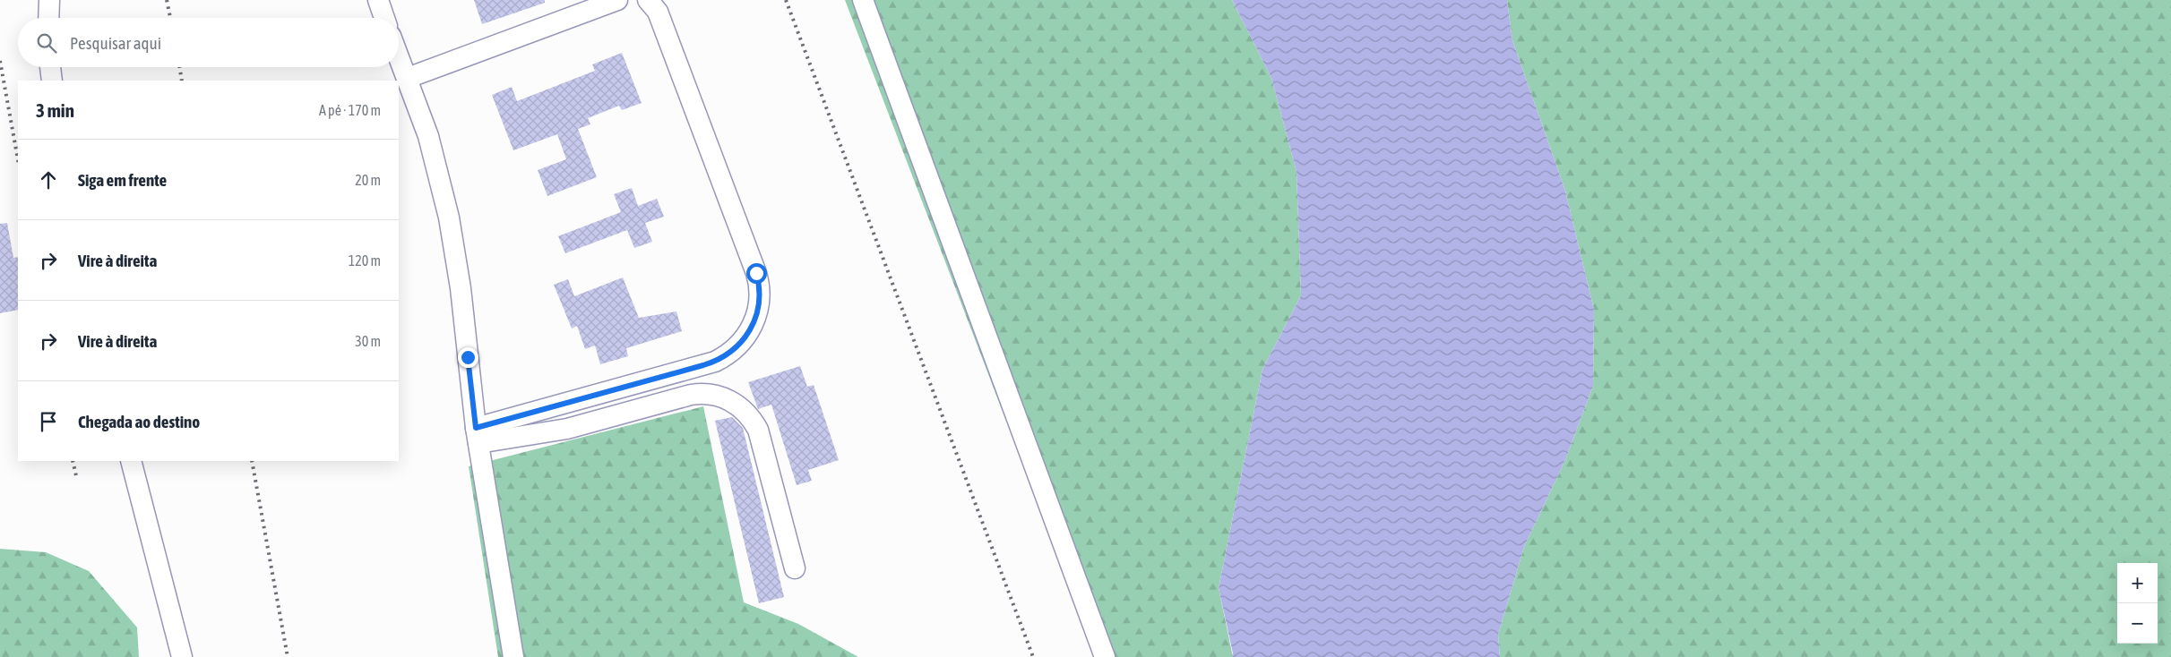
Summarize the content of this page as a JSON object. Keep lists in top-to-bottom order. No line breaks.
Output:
{"page":{"search":"Pesquisar aqui","heading":["3 min","A pé · 170 m"],"list":[["Siga em frente","20 m"],["Vire à direita","120 m"],["Vire à direita","30 m"],"Chegada ao destino"],"map_buttons":["+","−"]}}
